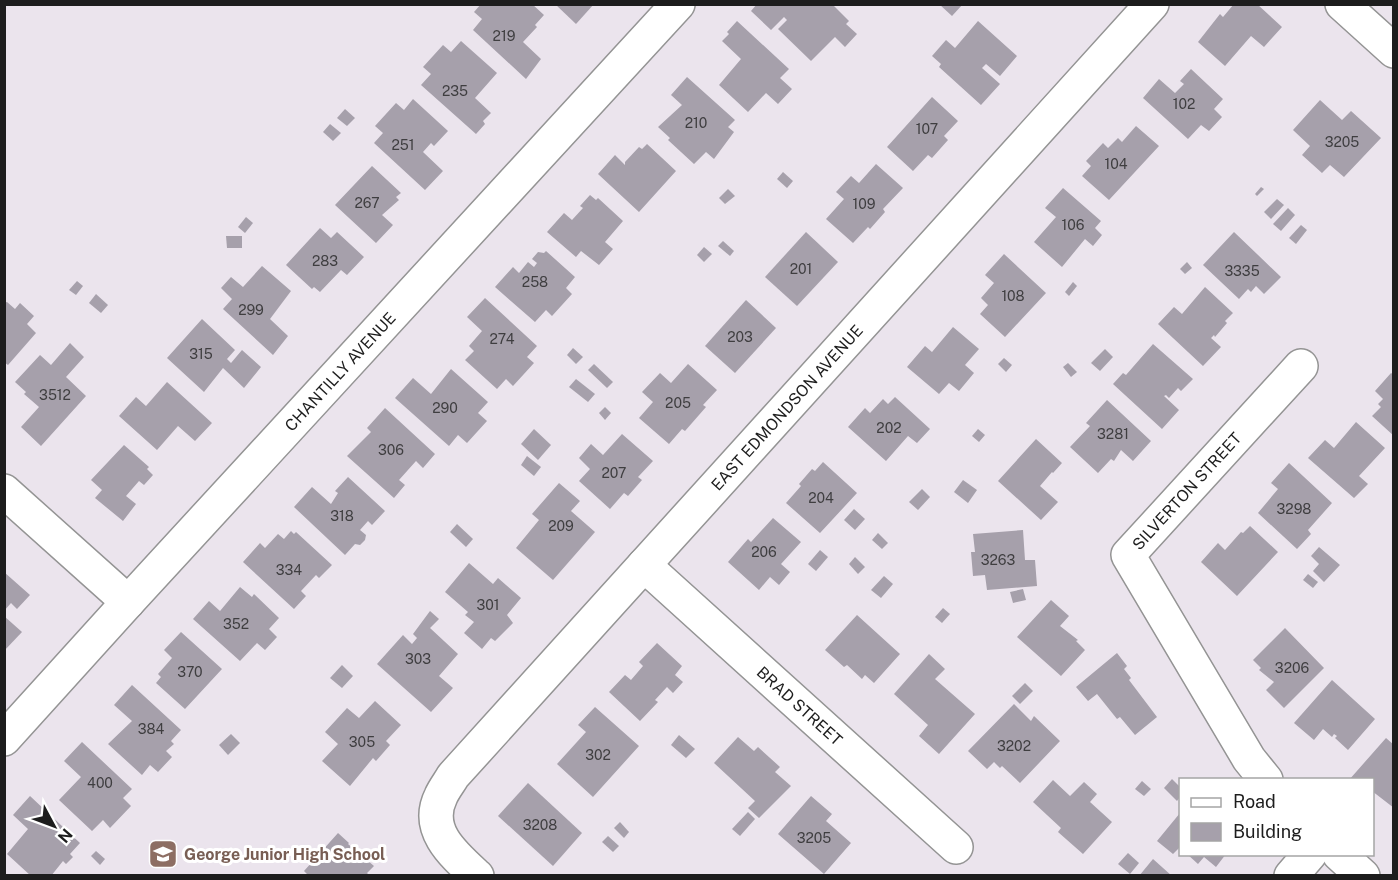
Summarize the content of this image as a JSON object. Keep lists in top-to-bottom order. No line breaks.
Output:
{"streets":{"street":["CHANTILLY AVENUE","EAST EDMONDSON AVENUE","SILVERTON STREET","BRAD STREET"]},"crossings":[["EAST EDMONDSON AVENUE","BRAD STREET"]],"places":{"school or university":["George Junior High School"]},"house_numbers":["219","235","102","210","107","3205","251","104","267","109","106","283","201","3335","258","108","299","203","274","315","3512","205","290","202","3281","306","207","204","3298","318","209","206","3263","334","301","352","303","3206","370","384","305","3202","302","400","3208","3205"],"legend":["Road","Building"],"north":"bottom right"}
